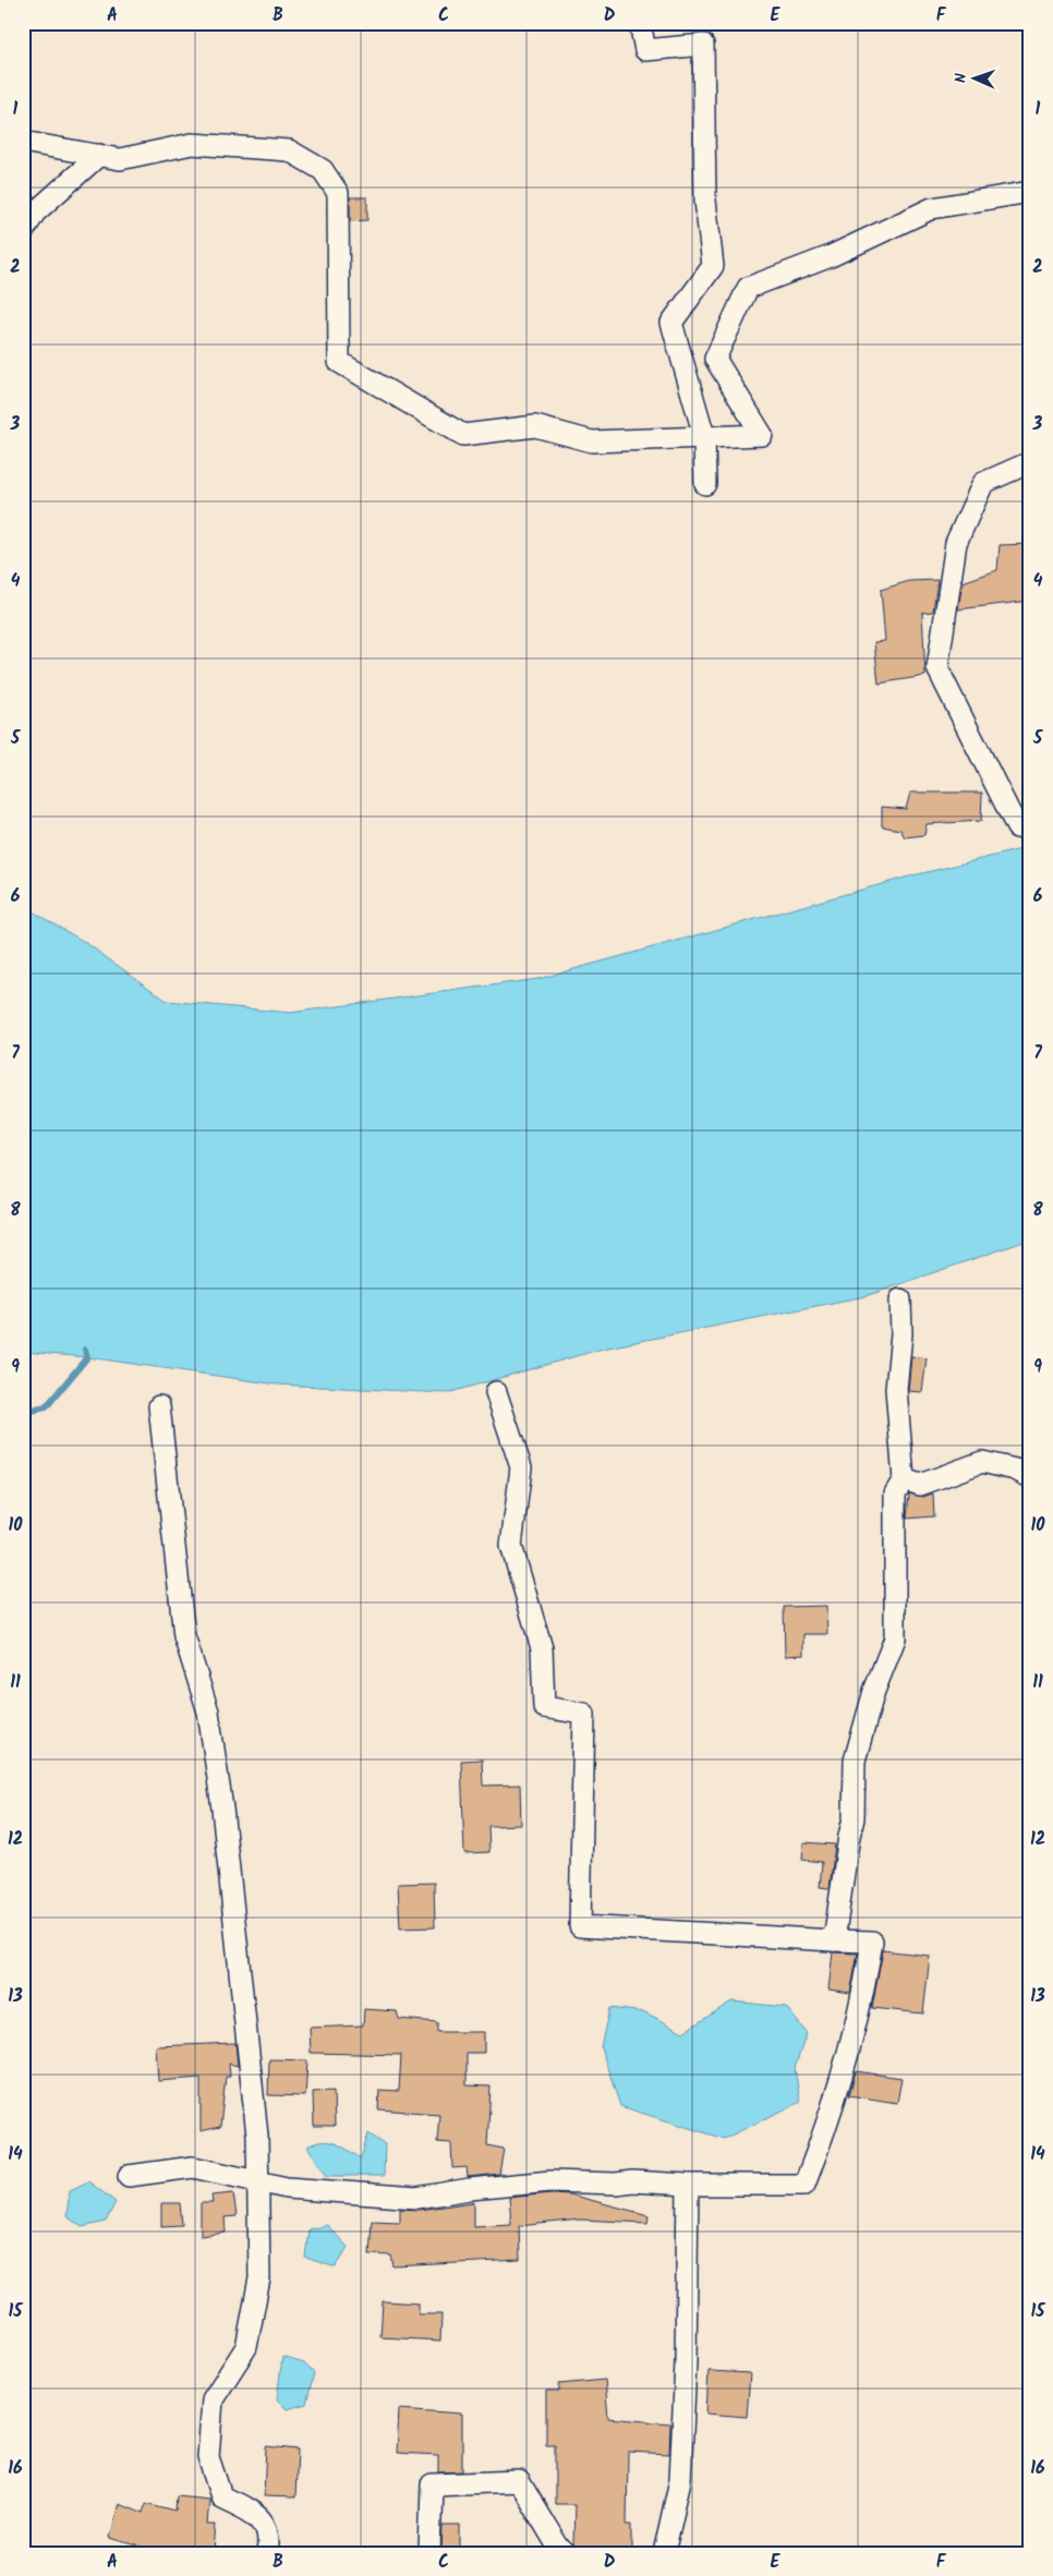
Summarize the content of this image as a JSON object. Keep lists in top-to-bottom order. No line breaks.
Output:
{"north":"left","grid":{"columns":["A","B","C","D","E","F"],"rows":["1","2","3","4","5","6","7","8","9","10","11","12","13","14","15","16"]}}
